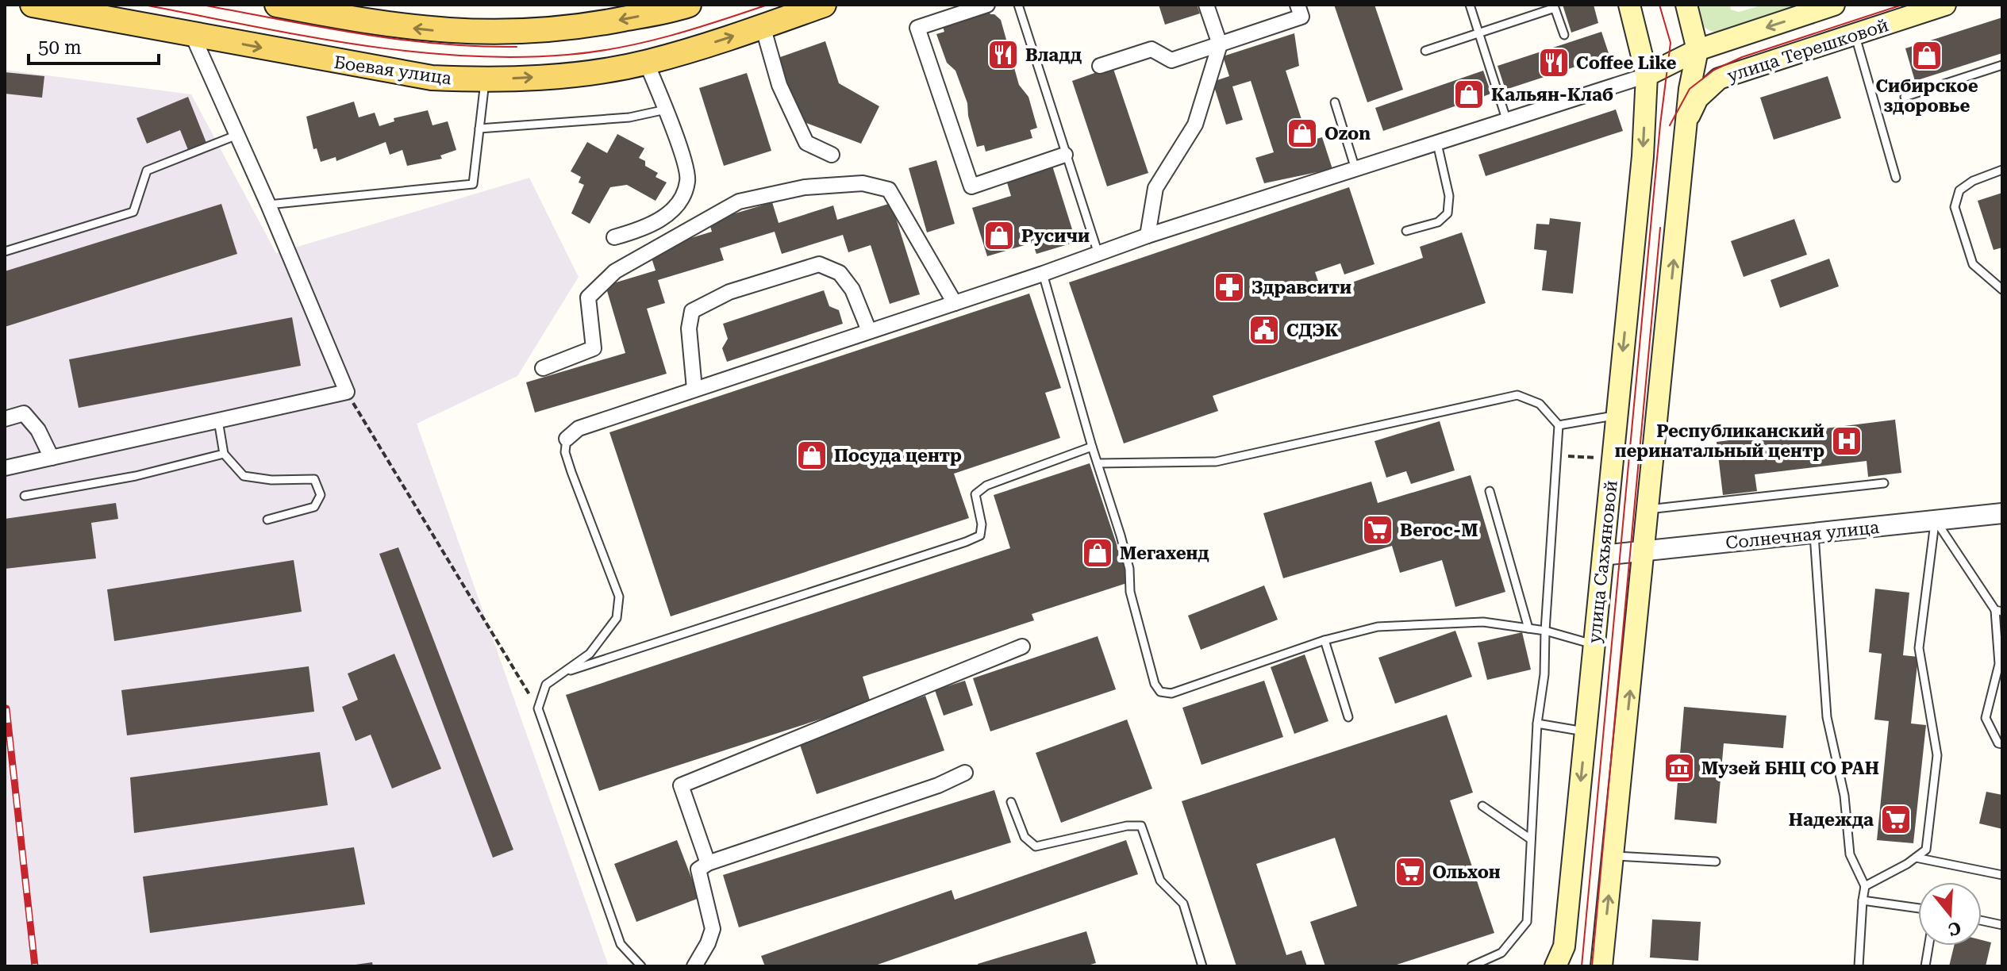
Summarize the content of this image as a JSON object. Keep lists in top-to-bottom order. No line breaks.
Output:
{"streets":{"main road":["улица Терешковой","Боевая улица","улица Сахьяновой"],"street":["Солнечная улица"]},"crossings":[["улица Терешковой","улица Сахьяновой"],["Солнечная улица","улица Сахьяновой"]],"places":{"restaurant":["Владд","Coffee Like"],"shop":["Сибирское здоровье","Кальян-Клаб","Ozon","Русичи","Посуда центр","Мегахенд"],"pharmacy":["Здравсити"],"public building":["СДЭК"],"hospital":["Республиканский перинатальный центр"],"supermarket":["Вегос-М","Надежда","Ольхон"],"museum":["Музей БНЦ СО РАН"]},"scale_bar":"50 m","north":"bottom"}
